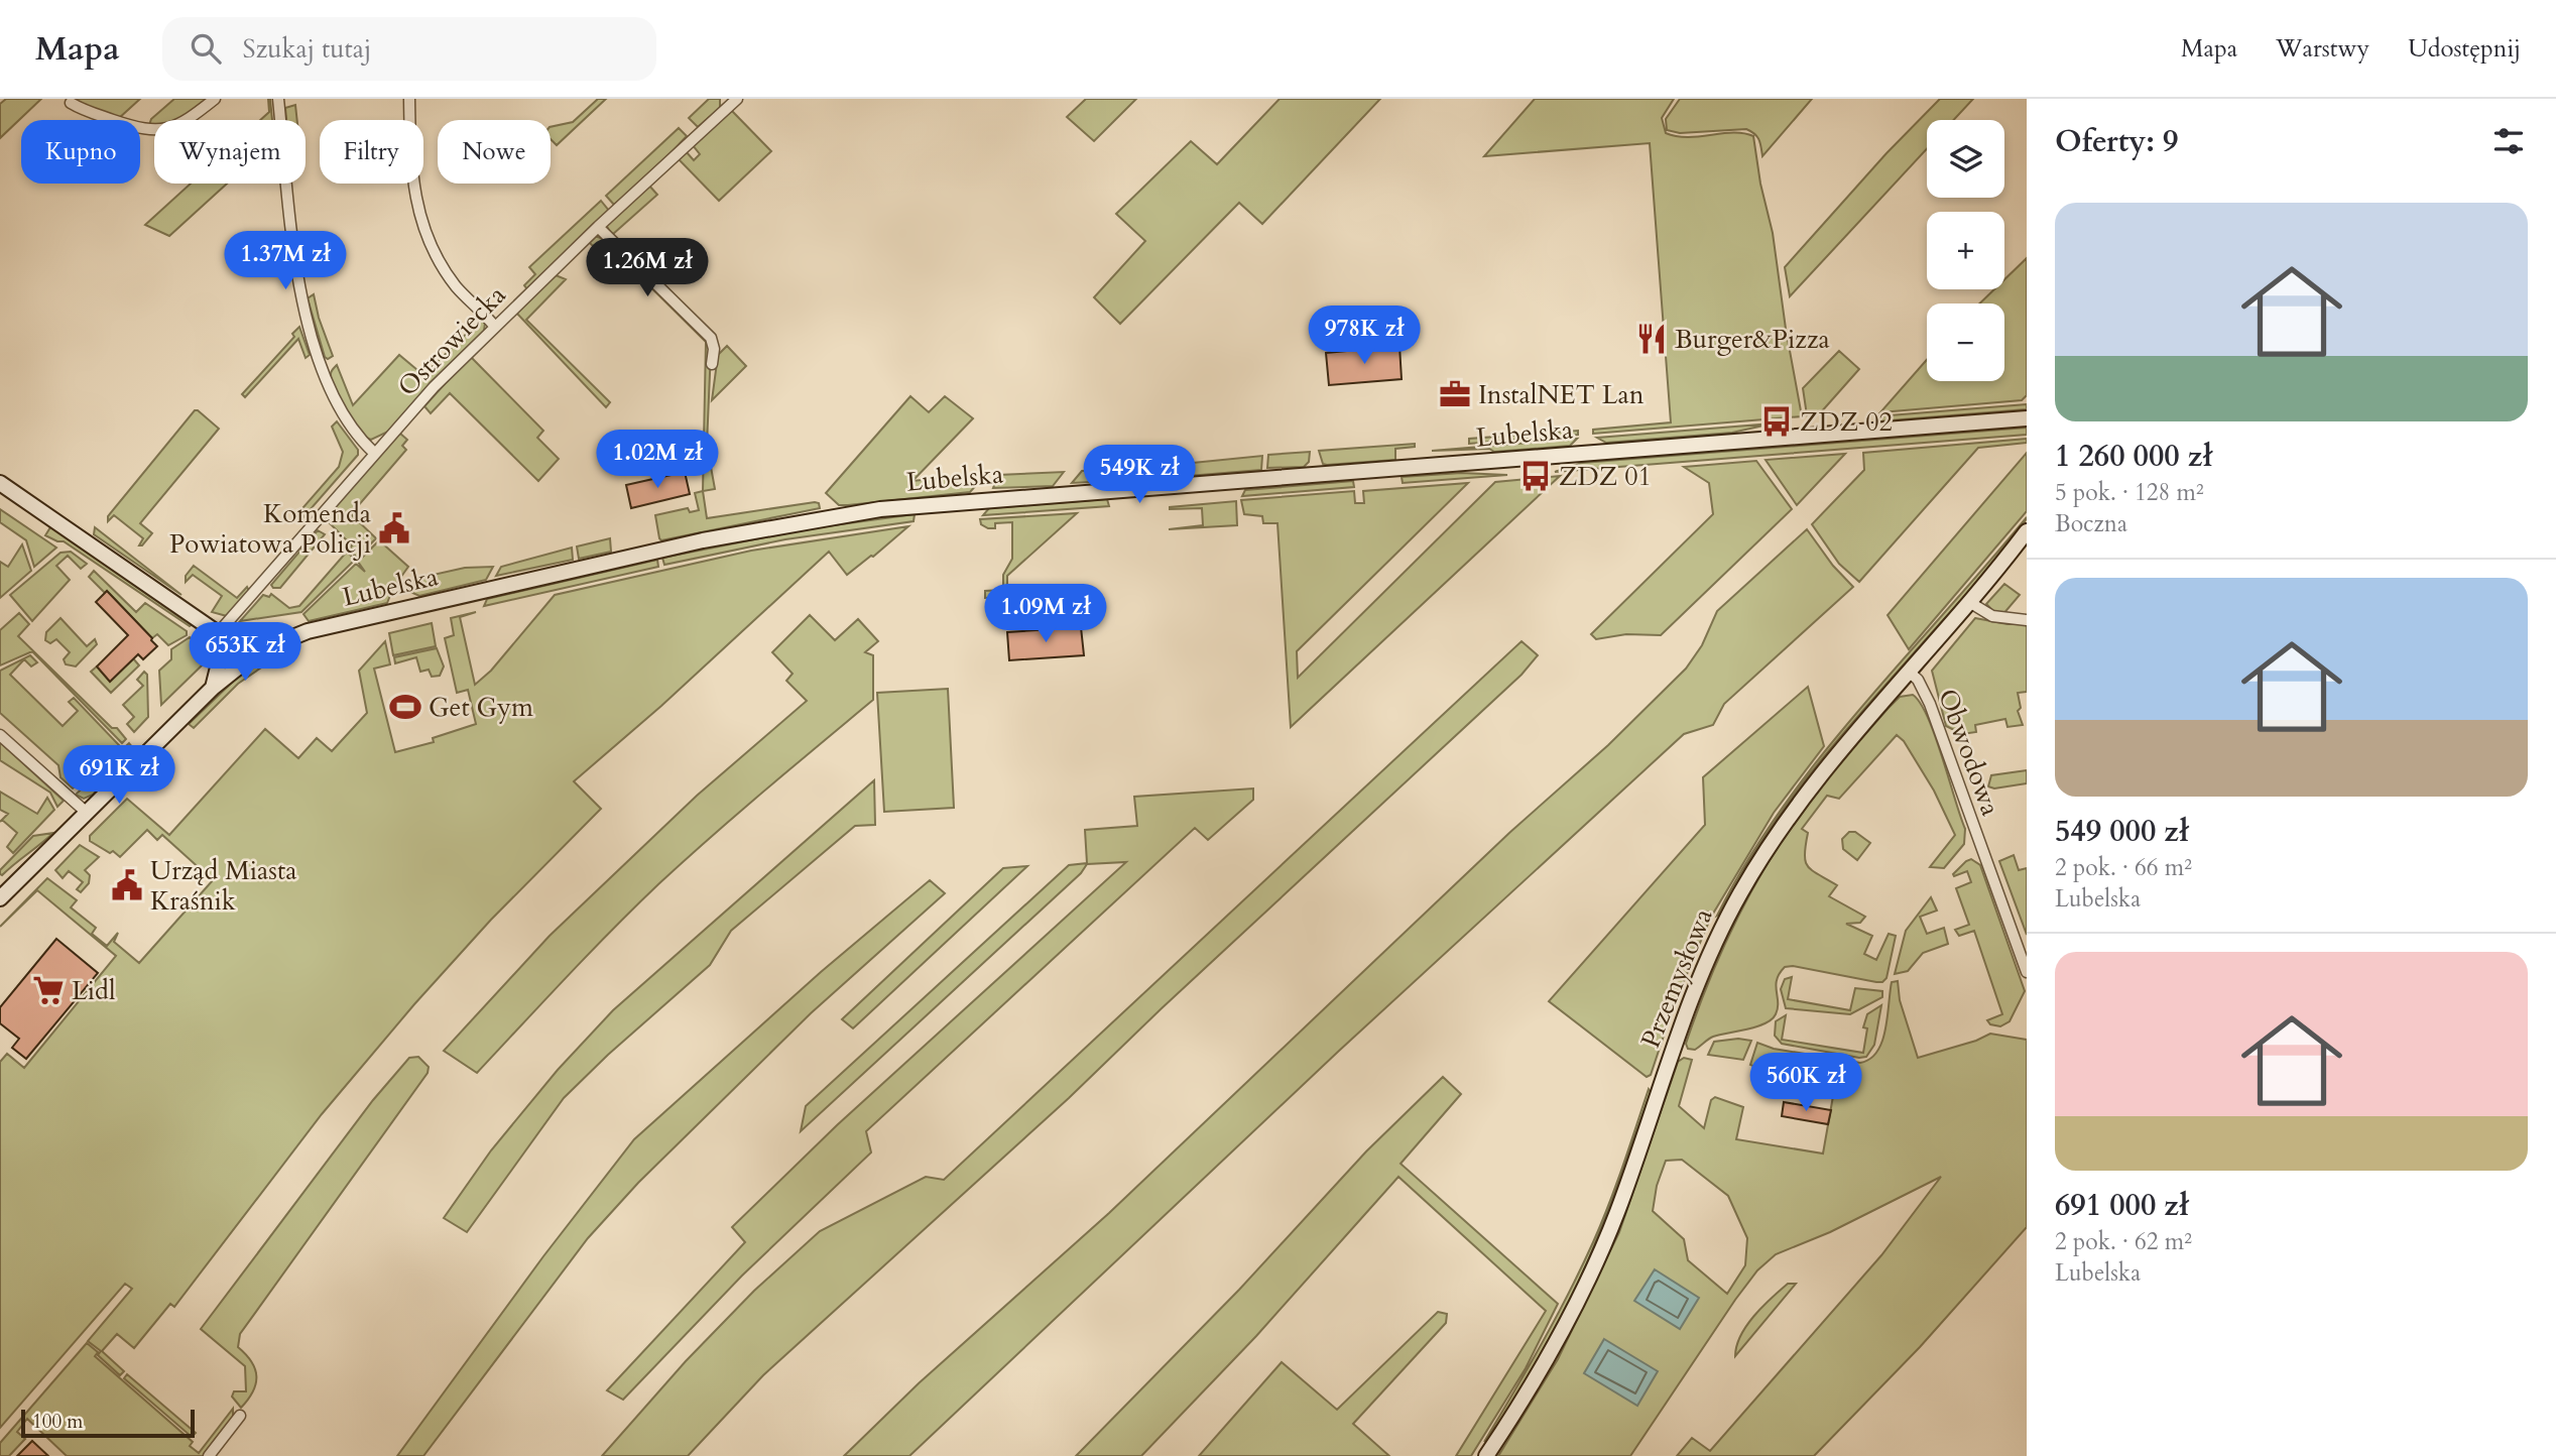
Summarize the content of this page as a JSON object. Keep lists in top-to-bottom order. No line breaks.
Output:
{"streets":{"street":["Ostrowiecka","Lubelska","Obwodowa","Przemysłowa"]},"crossings":[["Obwodowa","Przemysłowa"]],"places":{"restaurant":["Burger&Pizza"],"office":["InstalNET Lan"],"bus stop":["ZDZ 02","ZDZ 01"],"public building":["Komenda Powiatowa Policji","Urząd Miasta Kraśnik"],"sports":["Get Gym"],"supermarket":["Lidl"]},"scale_bar":"100 m","page":{"header":"Mapa","search":"Szukaj tutaj","nav":["Mapa","Warstwy","Udostępnij"],"heading":"Oferty: 9","map_buttons":["+","−"],"chip":["Kupno","Wynajem","Filtry","Nowe"],"list":[{"name":"1 260 000 zł","note":"5 pok. · 128 m² · Boczna"},{"name":"549 000 zł","note":"2 pok. · 66 m² · Lubelska"},{"name":"691 000 zł","note":"2 pok. · 62 m² · Lubelska"}],"price":["1.37M zł","1.26M zł","978K zł","1.02M zł","549K zł","1.09M zł","653K zł","691K zł","560K zł"],"scale":"100 m"}}
